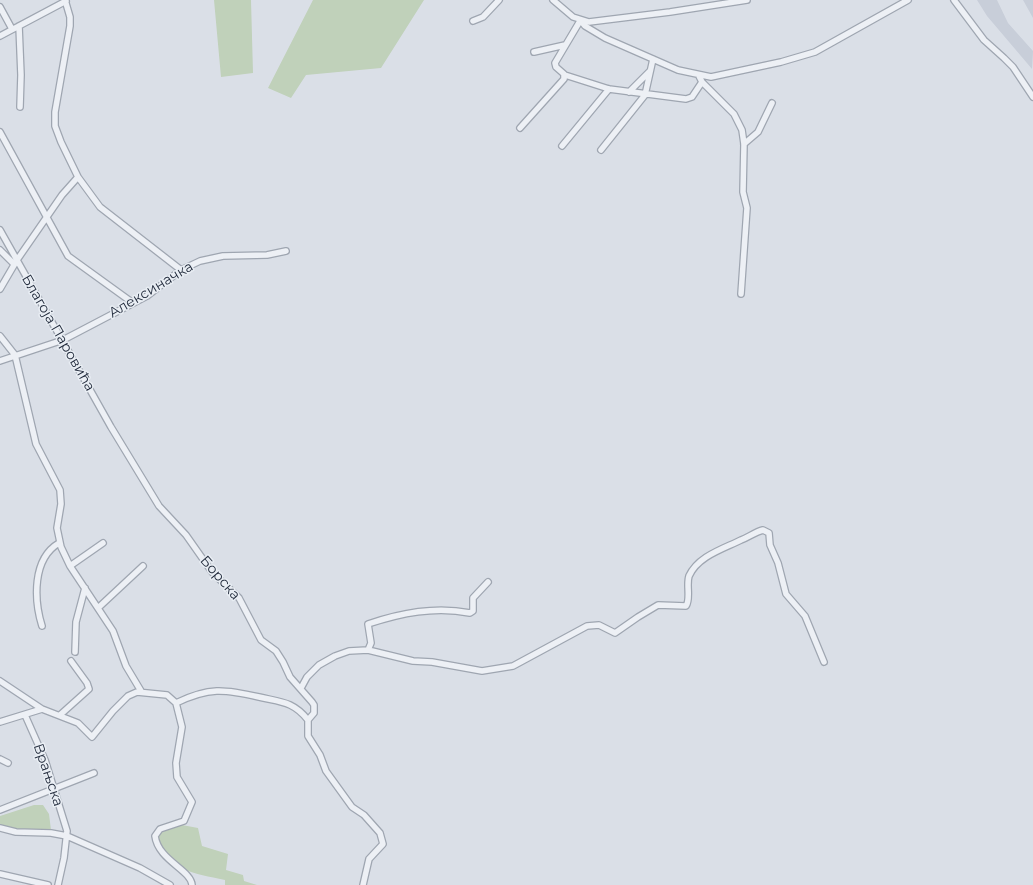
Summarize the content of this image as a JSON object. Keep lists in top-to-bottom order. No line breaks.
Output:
{"streets":{"street":["Алексиначка","Благоја Паровића","Борска","Врањска"]},"crossings":[["Алексиначка","Благоја Паровића"],["Благоја Паровића","Борска"]]}
